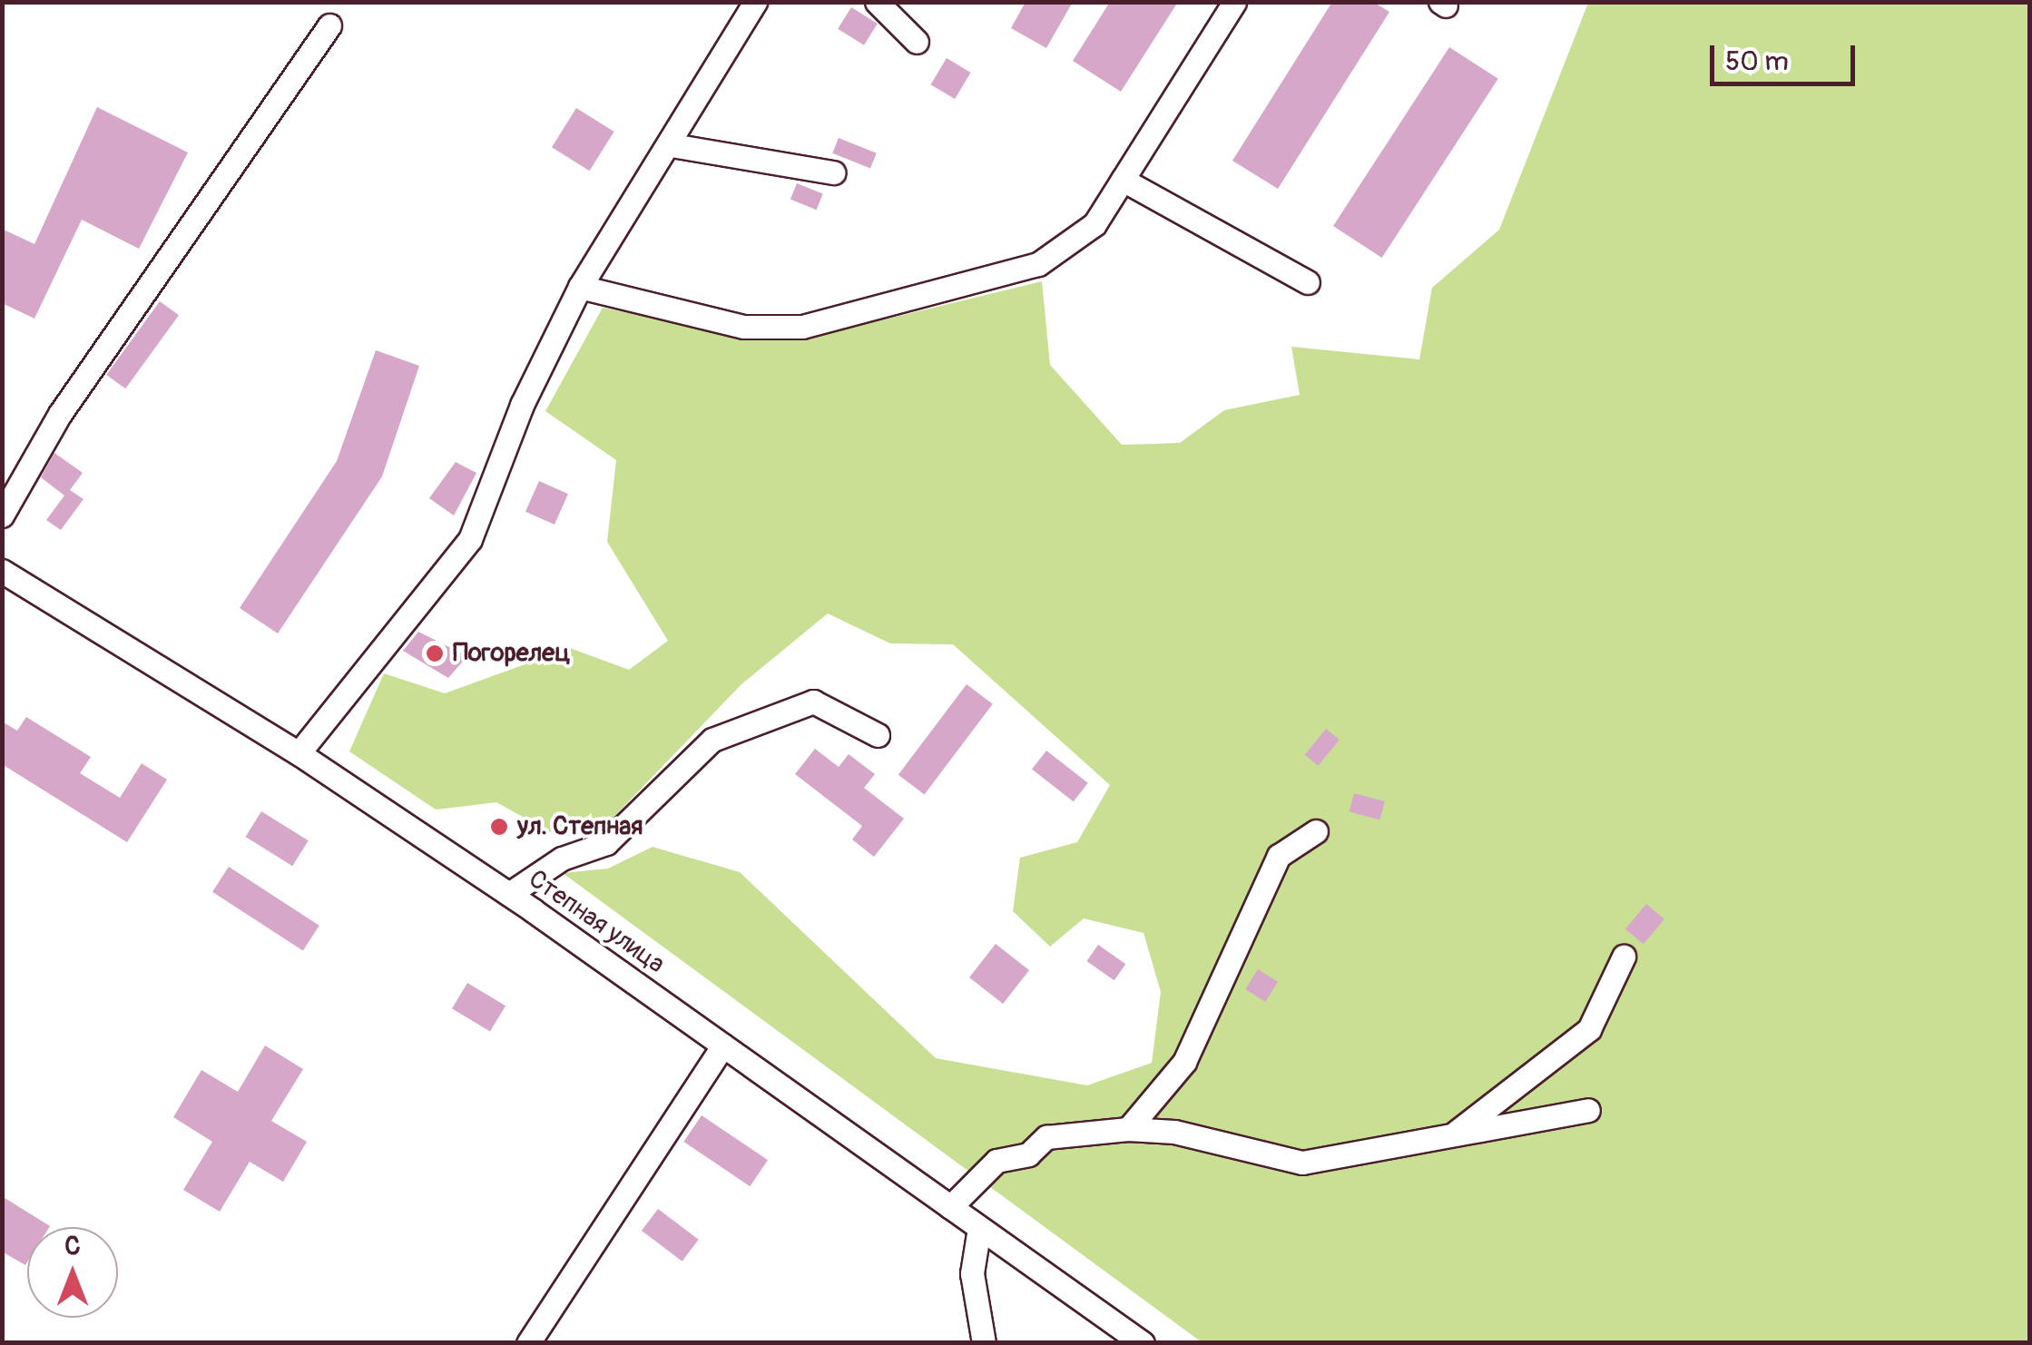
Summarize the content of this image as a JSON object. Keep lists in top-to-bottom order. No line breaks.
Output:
{"streets":{"street":["Степная улица"]},"places":["Погорелец","ул. Степная"],"scale_bar":"50 m","north":"top"}
